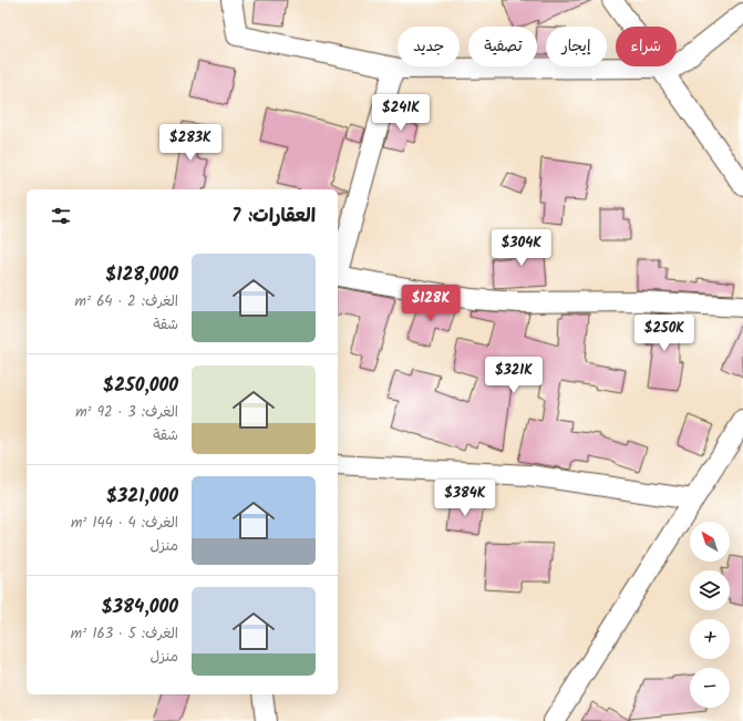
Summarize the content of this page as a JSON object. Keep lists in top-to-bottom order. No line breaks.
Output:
{"north":"top left","page":{"chip":["شراء","إيجار","تصفية","جديد"],"price":["$241K","$283K","$304K","$128K","$250K","$321K","$384K"],"heading":"العقارات: 7","list":[{"name":"$128,000","note":"الغرف: 2 · 64 m² · شقة"},{"name":"$250,000","note":"الغرف: 3 · 92 m² · شقة"},{"name":"$321,000","note":"الغرف: 4 · 144 m² · منزل"},{"name":"$384,000","note":"الغرف: 5 · 163 m² · منزل"}],"map_buttons":["+","−"]}}
